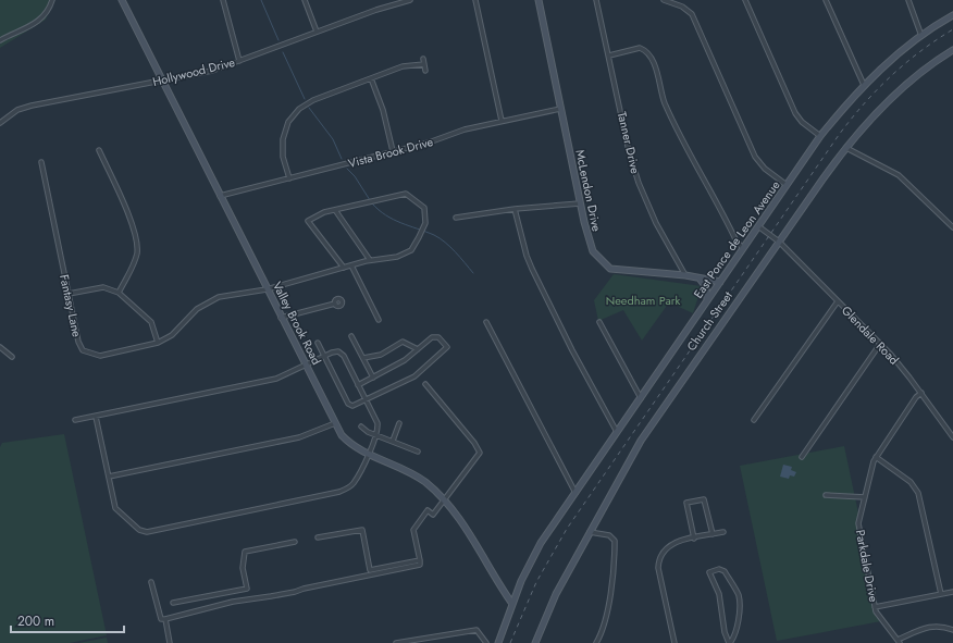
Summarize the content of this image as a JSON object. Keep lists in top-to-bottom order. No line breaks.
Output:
{"streets":{"main road":["McLendon Drive","East Ponce de Leon Avenue","Church Street","Valley Brook Road"],"street":["Hollywood Drive","Tanner Drive","Vista Brook Drive","Fantasy Lane","Glendale Road","Parkdale Drive"]},"crossings":[["Hollywood Drive","Valley Brook Road"],["Tanner Drive","McLendon Drive"],["Vista Brook Drive","McLendon Drive"],["Vista Brook Drive","Valley Brook Road"],["McLendon Drive","East Ponce de Leon Avenue"],["East Ponce de Leon Avenue","Valley Brook Road"],["East Ponce de Leon Avenue","Glendale Road"],["Fantasy Lane","Valley Brook Road"],["Church Street","Glendale Road"],["Glendale Road","Parkdale Drive"]],"parks":["Needham Park"],"scale_bar":"200 m"}
